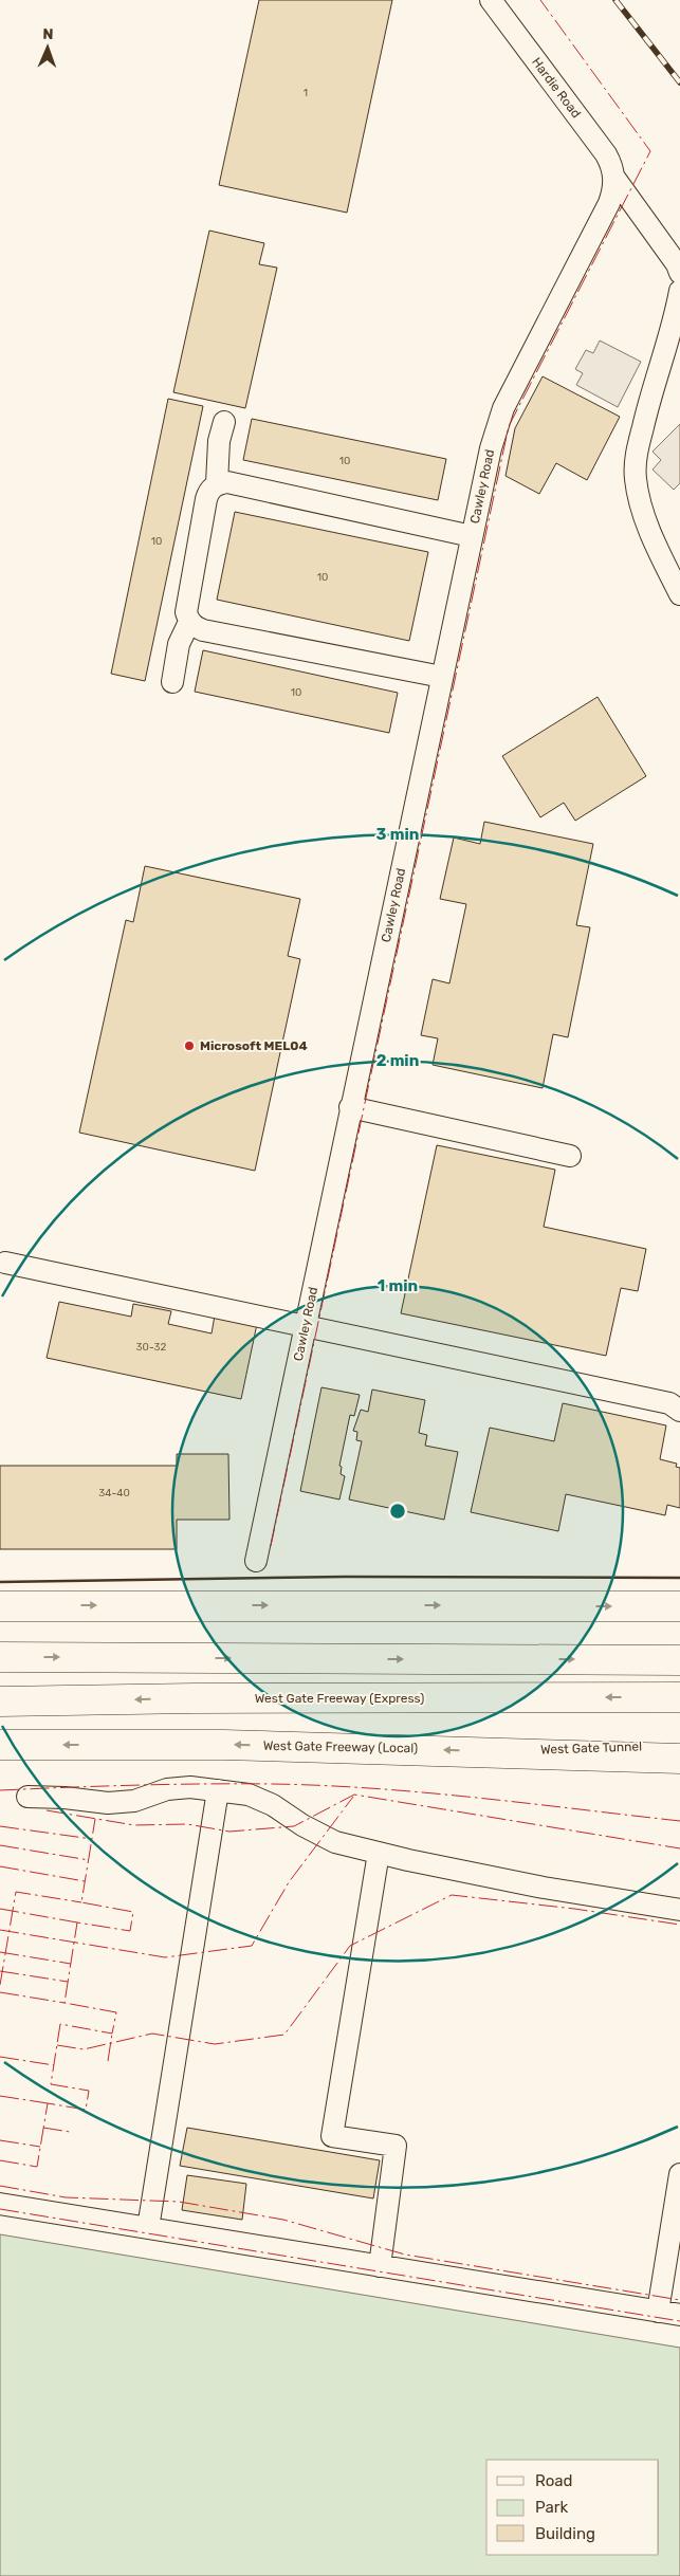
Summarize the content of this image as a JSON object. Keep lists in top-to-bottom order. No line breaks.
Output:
{"streets":{"highway":["West Gate Freeway (Express)","West Gate Freeway (Local)","West Gate Tunnel"],"street":["Hardie Road","Cawley Road"]},"crossings":[["Hardie Road","Cawley Road"],["West Gate Freeway (Local)","West Gate Tunnel"]],"places":["Microsoft MEL04"],"house_numbers":["1","10","10","10","10","30-32","34-40"],"legend":["Road","Park","Building"],"north":"top","rings":["3 min","2 min","1 min"]}
